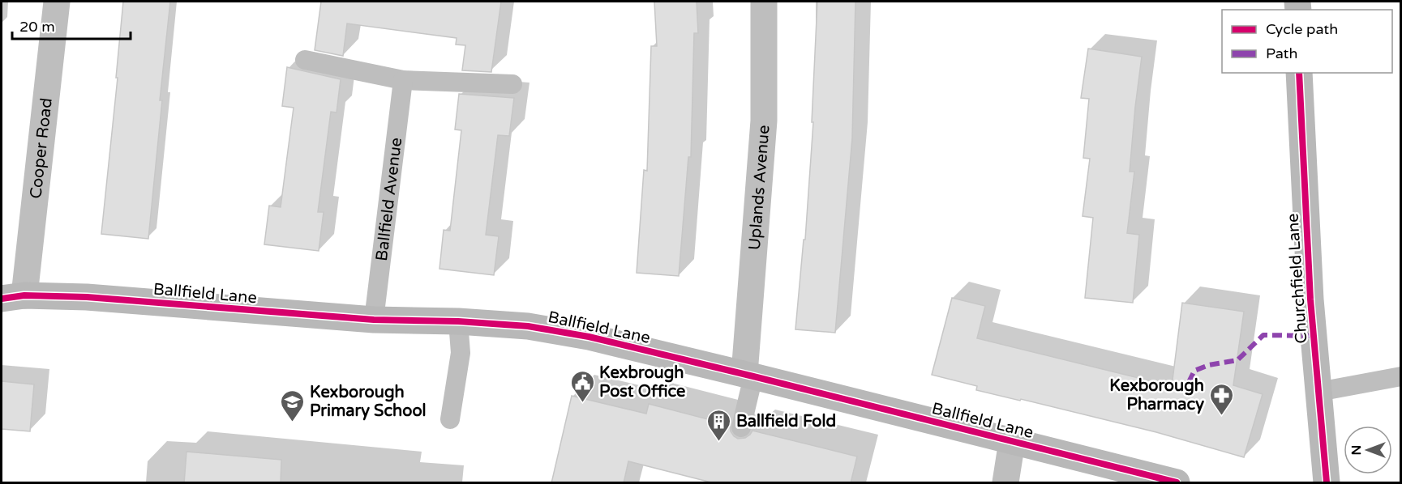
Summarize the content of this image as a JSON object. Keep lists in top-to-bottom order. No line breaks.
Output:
{"streets":{"street":["Cooper Road","Uplands Avenue","Churchfield Lane","Ballfield Lane"],"lane":["Ballfield Avenue"]},"crossings":[["Cooper Road","Ballfield Lane"],["Uplands Avenue","Ballfield Lane"],["Ballfield Avenue","Ballfield Lane"]],"places":{"public building":["Kexbrough Post Office"],"pharmacy":["Kexborough Pharmacy"],"school or university":["Kexborough Primary School"],"building":["Ballfield Fold"]},"legend":["Cycle path","Path"],"scale_bar":"20 m","north":"left"}
